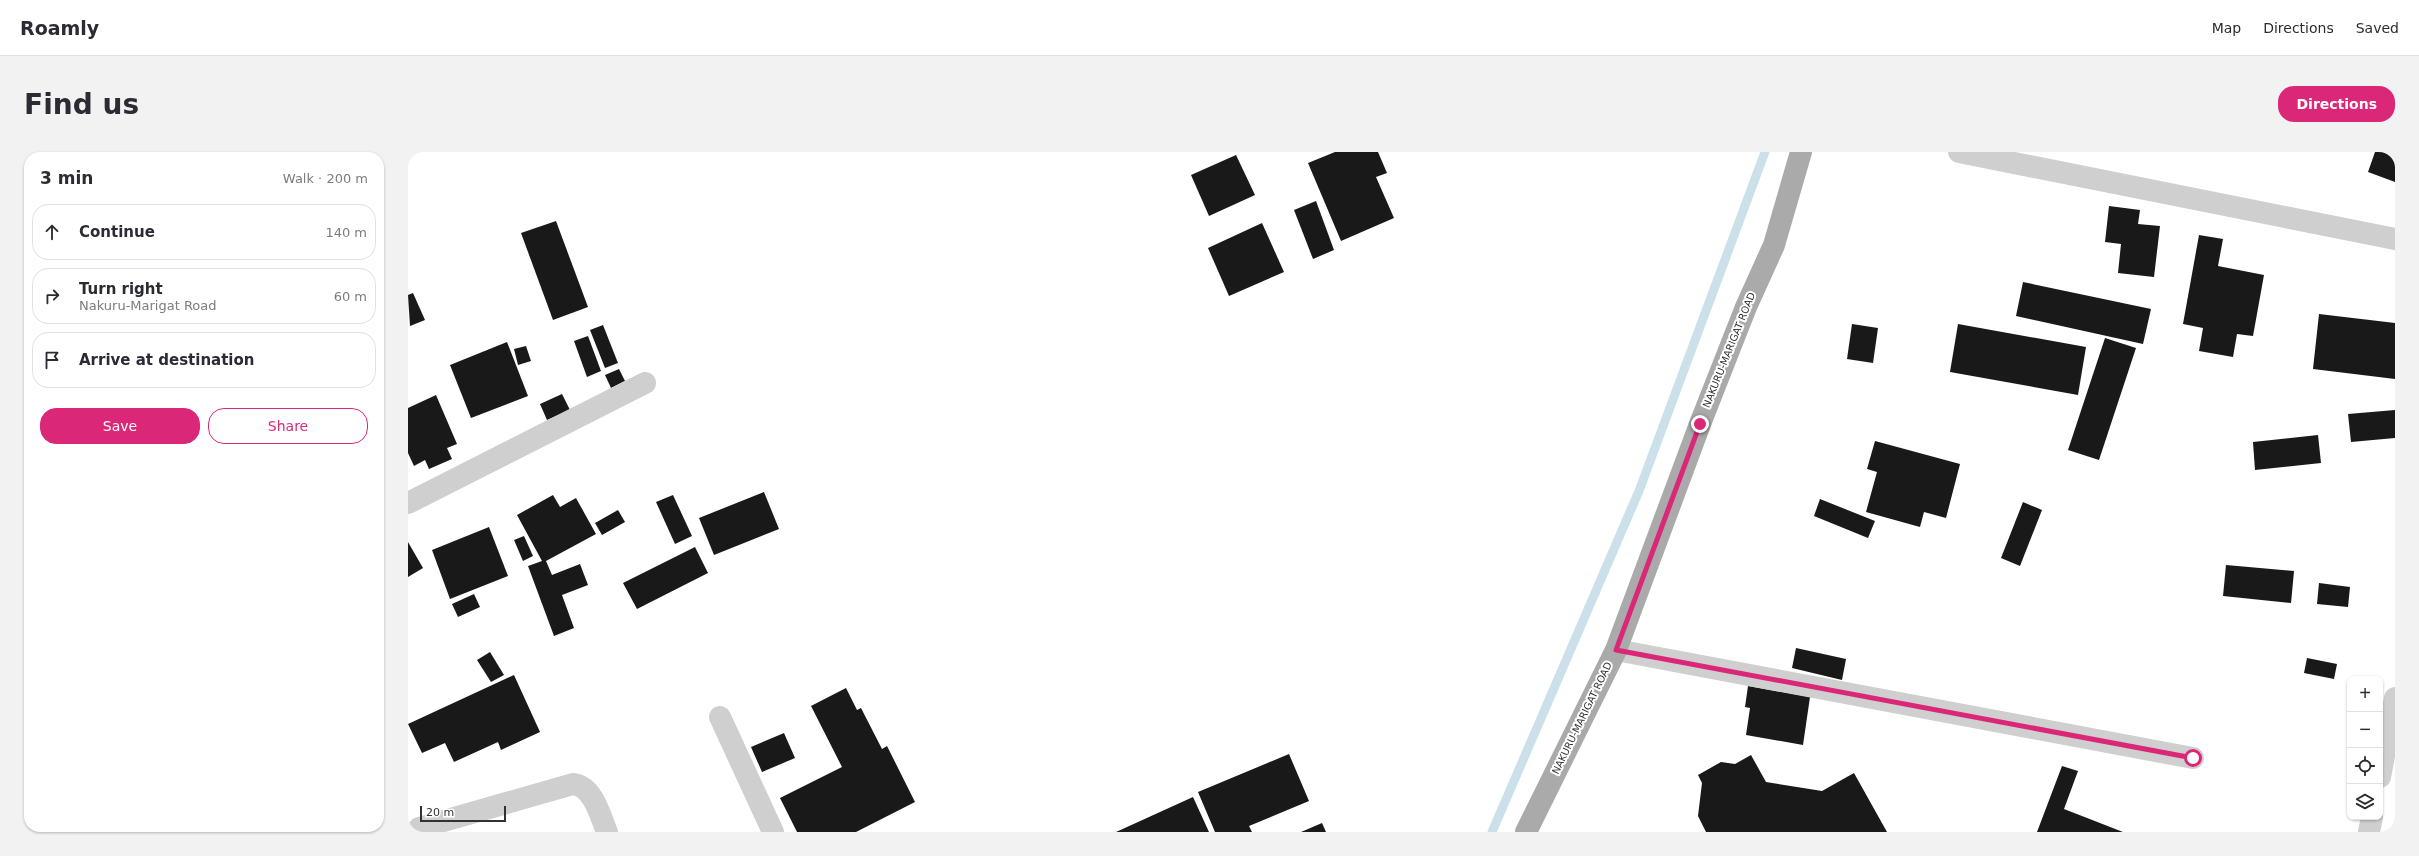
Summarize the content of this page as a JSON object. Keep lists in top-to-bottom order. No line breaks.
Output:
{"streets":{"main road":["NAKURU-MARIGAT ROAD"]},"scale_bar":"20 m","page":{"header":"Roamly","nav":["Map","Directions","Saved"],"buttons":["Directions",["Save","Share"]],"title":"Find us","heading":["3 min","Walk · 200 m"],"list":[["Continue","140 m"],["Turn right","Nakuru-Marigat Road","60 m"],"Arrive at destination"],"map_buttons":["+","−"],"scale":"20 m"}}
